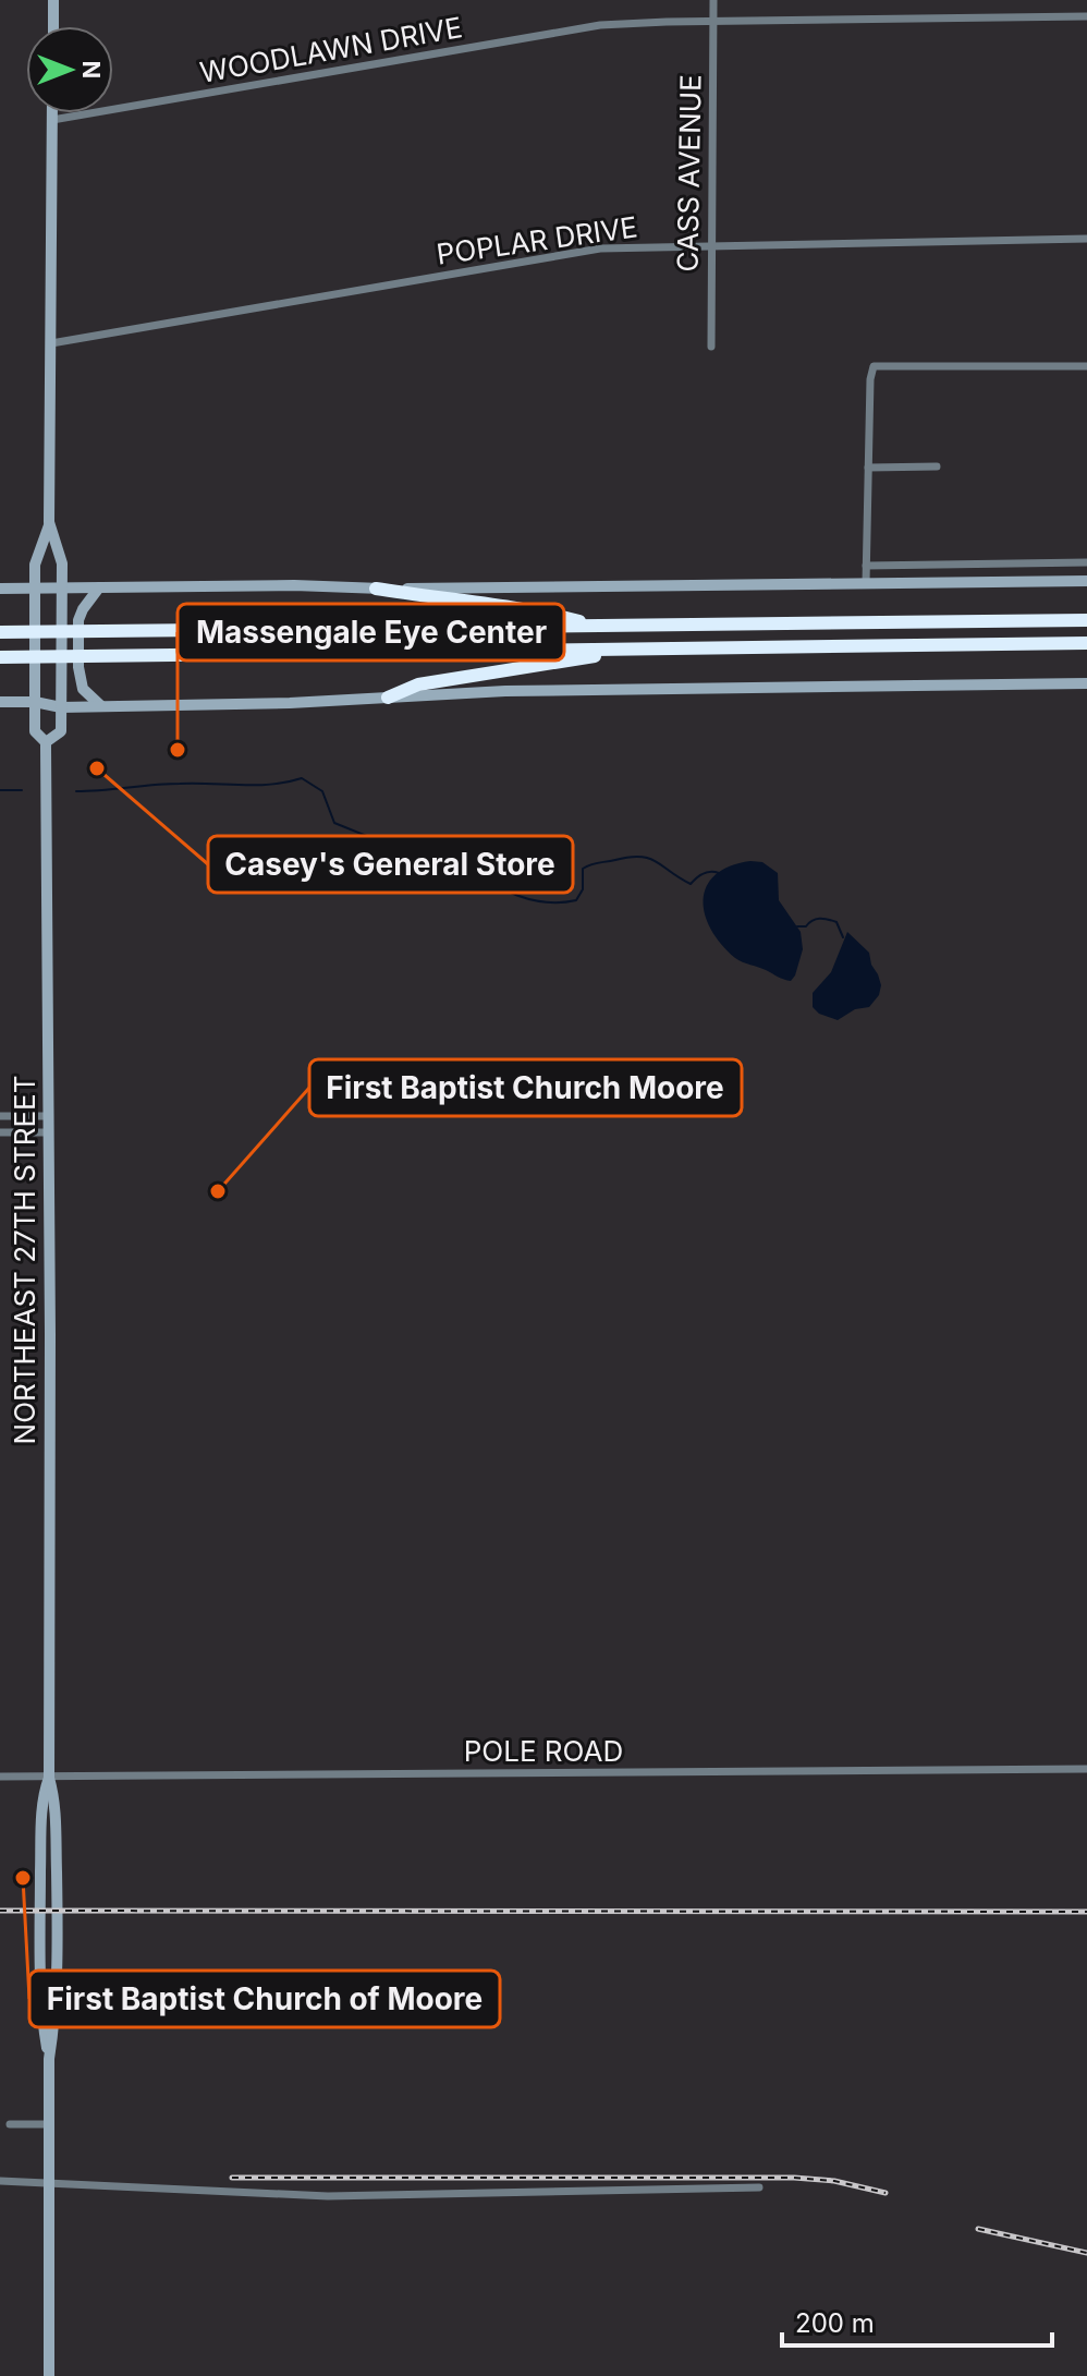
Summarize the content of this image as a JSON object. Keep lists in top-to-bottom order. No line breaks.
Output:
{"streets":{"main road":["NORTHEAST 27TH STREET"],"street":["WOODLAWN DRIVE","CASS AVENUE","POPLAR DRIVE","POLE ROAD"]},"crossings":[["WOODLAWN DRIVE","CASS AVENUE"],["CASS AVENUE","POPLAR DRIVE"],["NORTHEAST 27TH STREET","POLE ROAD"]],"places":["Massengale Eye Center","Casey's General Store","First Baptist Church Moore","First Baptist Church of Moore"],"scale_bar":"200 m","north":"right"}
